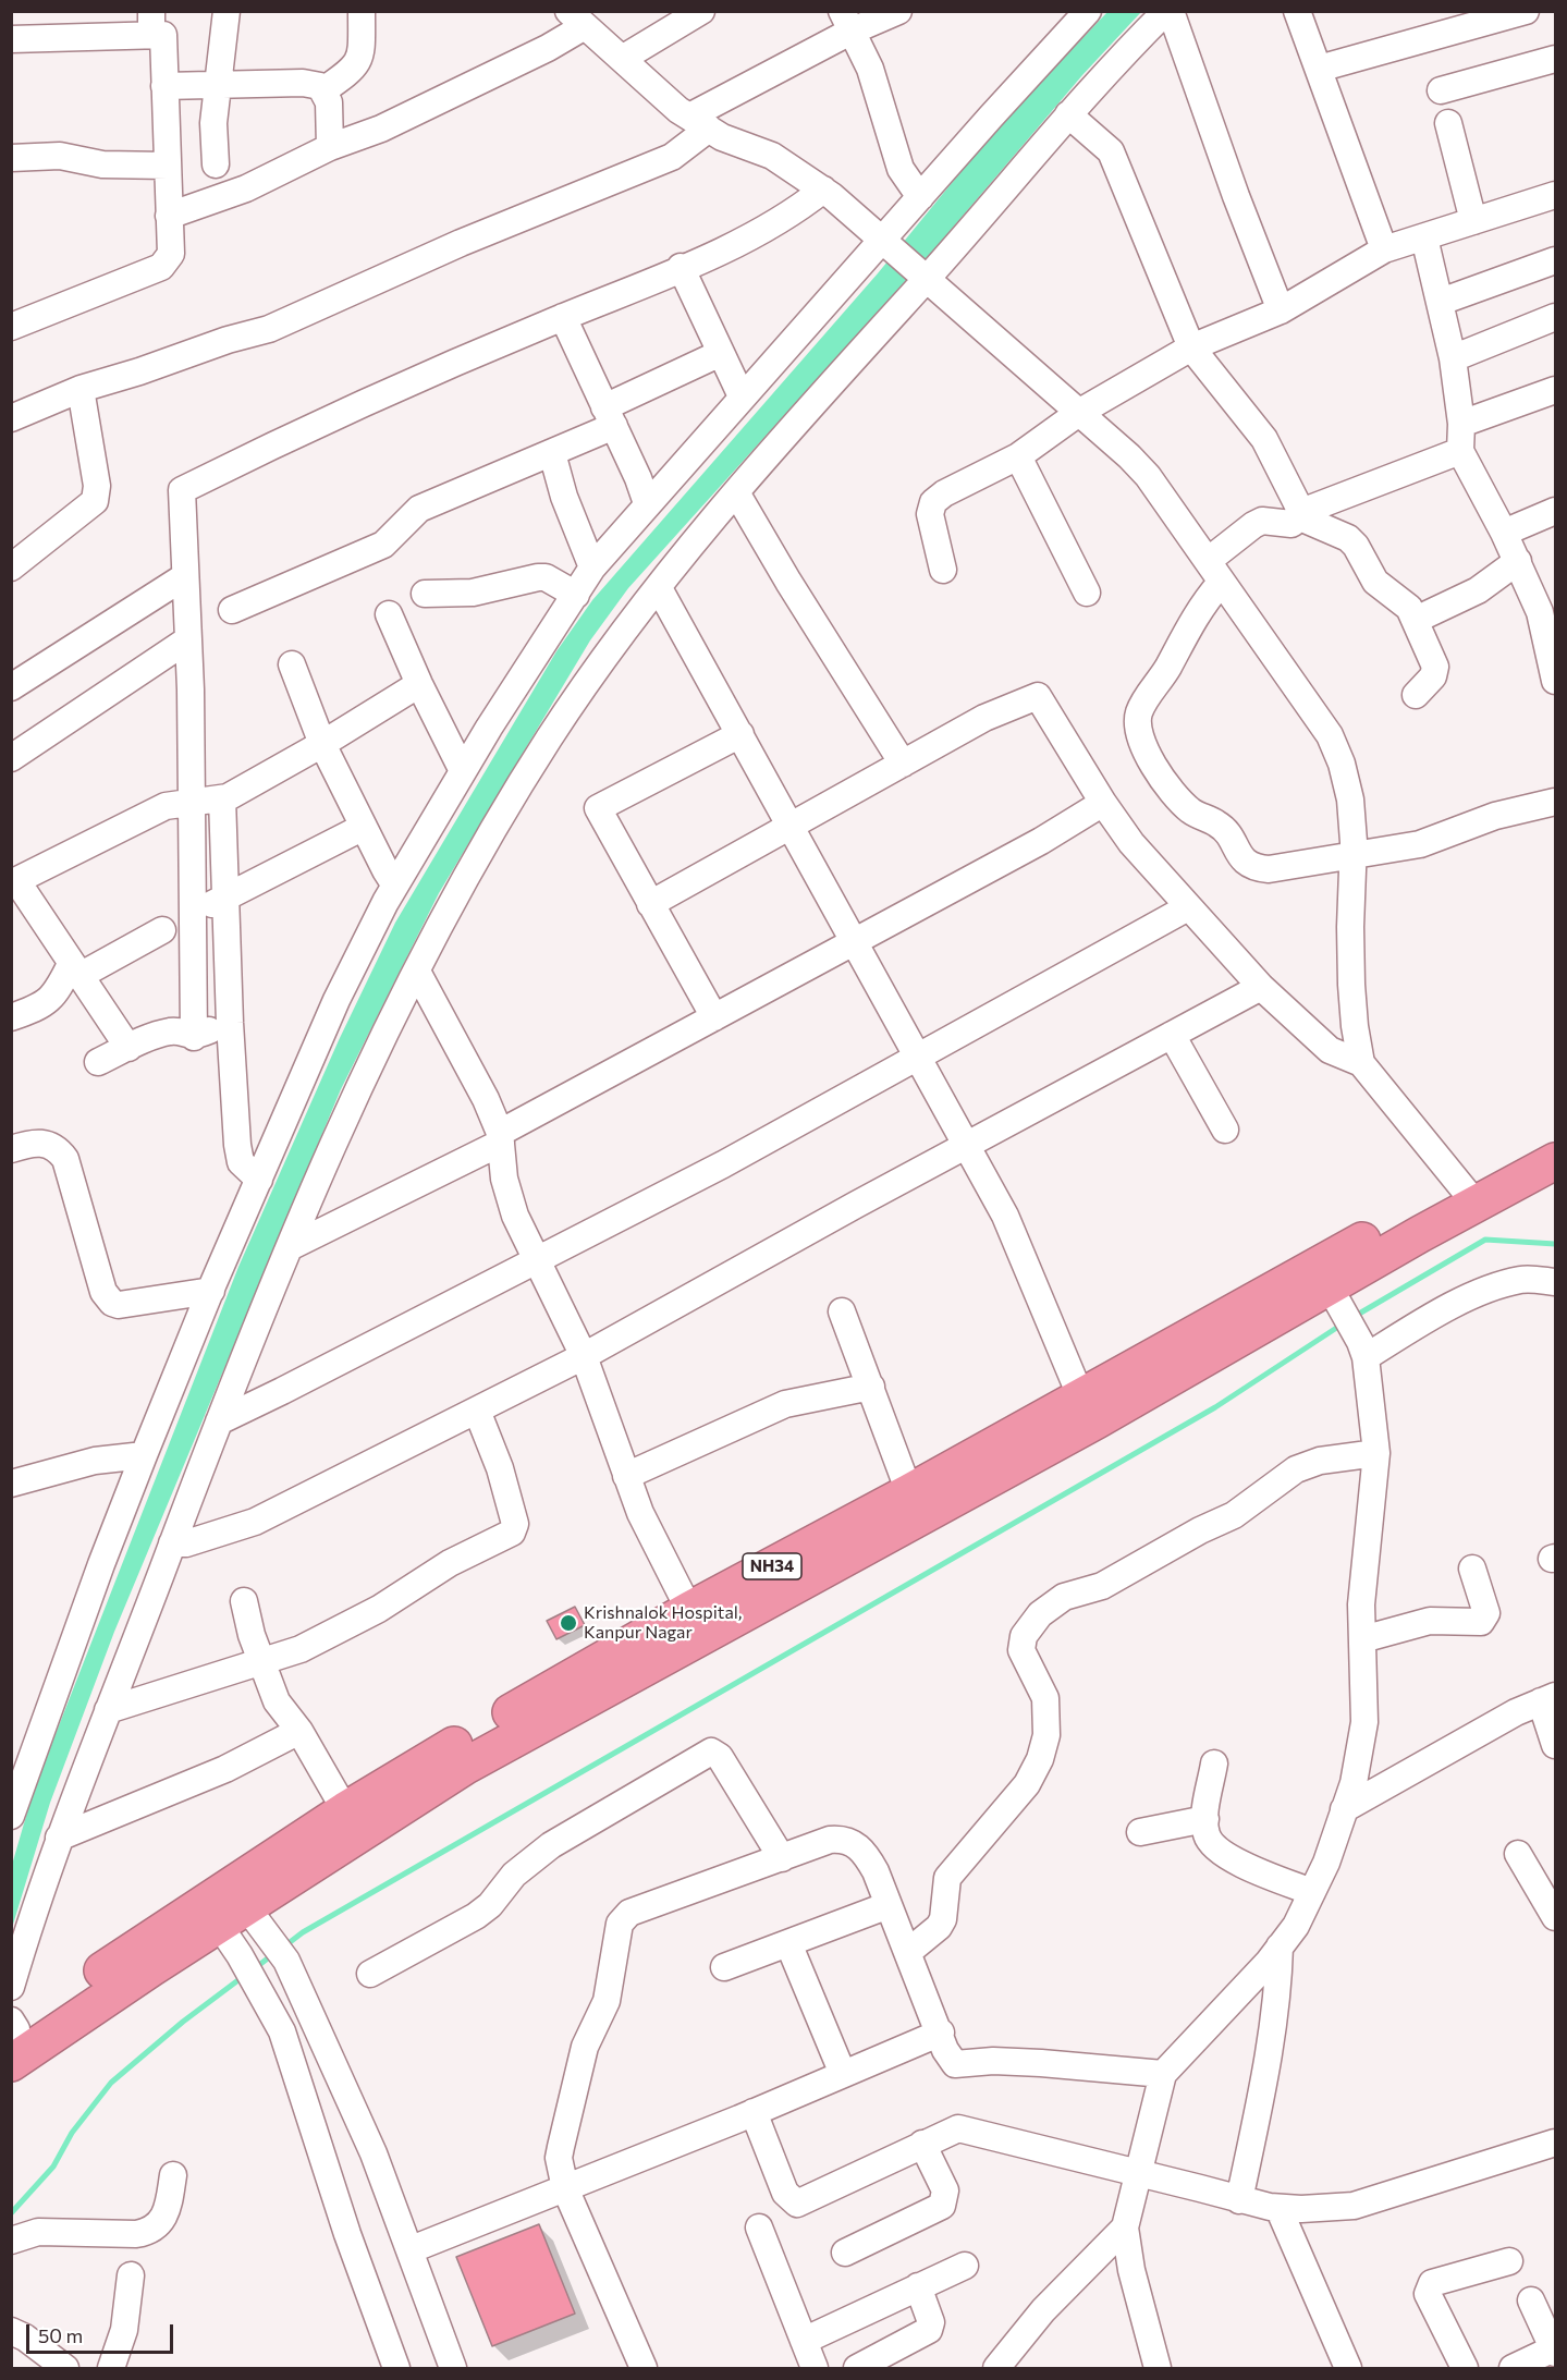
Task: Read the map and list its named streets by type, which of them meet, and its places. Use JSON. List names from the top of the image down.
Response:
{
  "streets": {
    "highway": ["NH34"]
  },
  "places": ["Krishnalok Hospital, Kanpur Nagar"],
  "scale_bar": "50 m"
}
